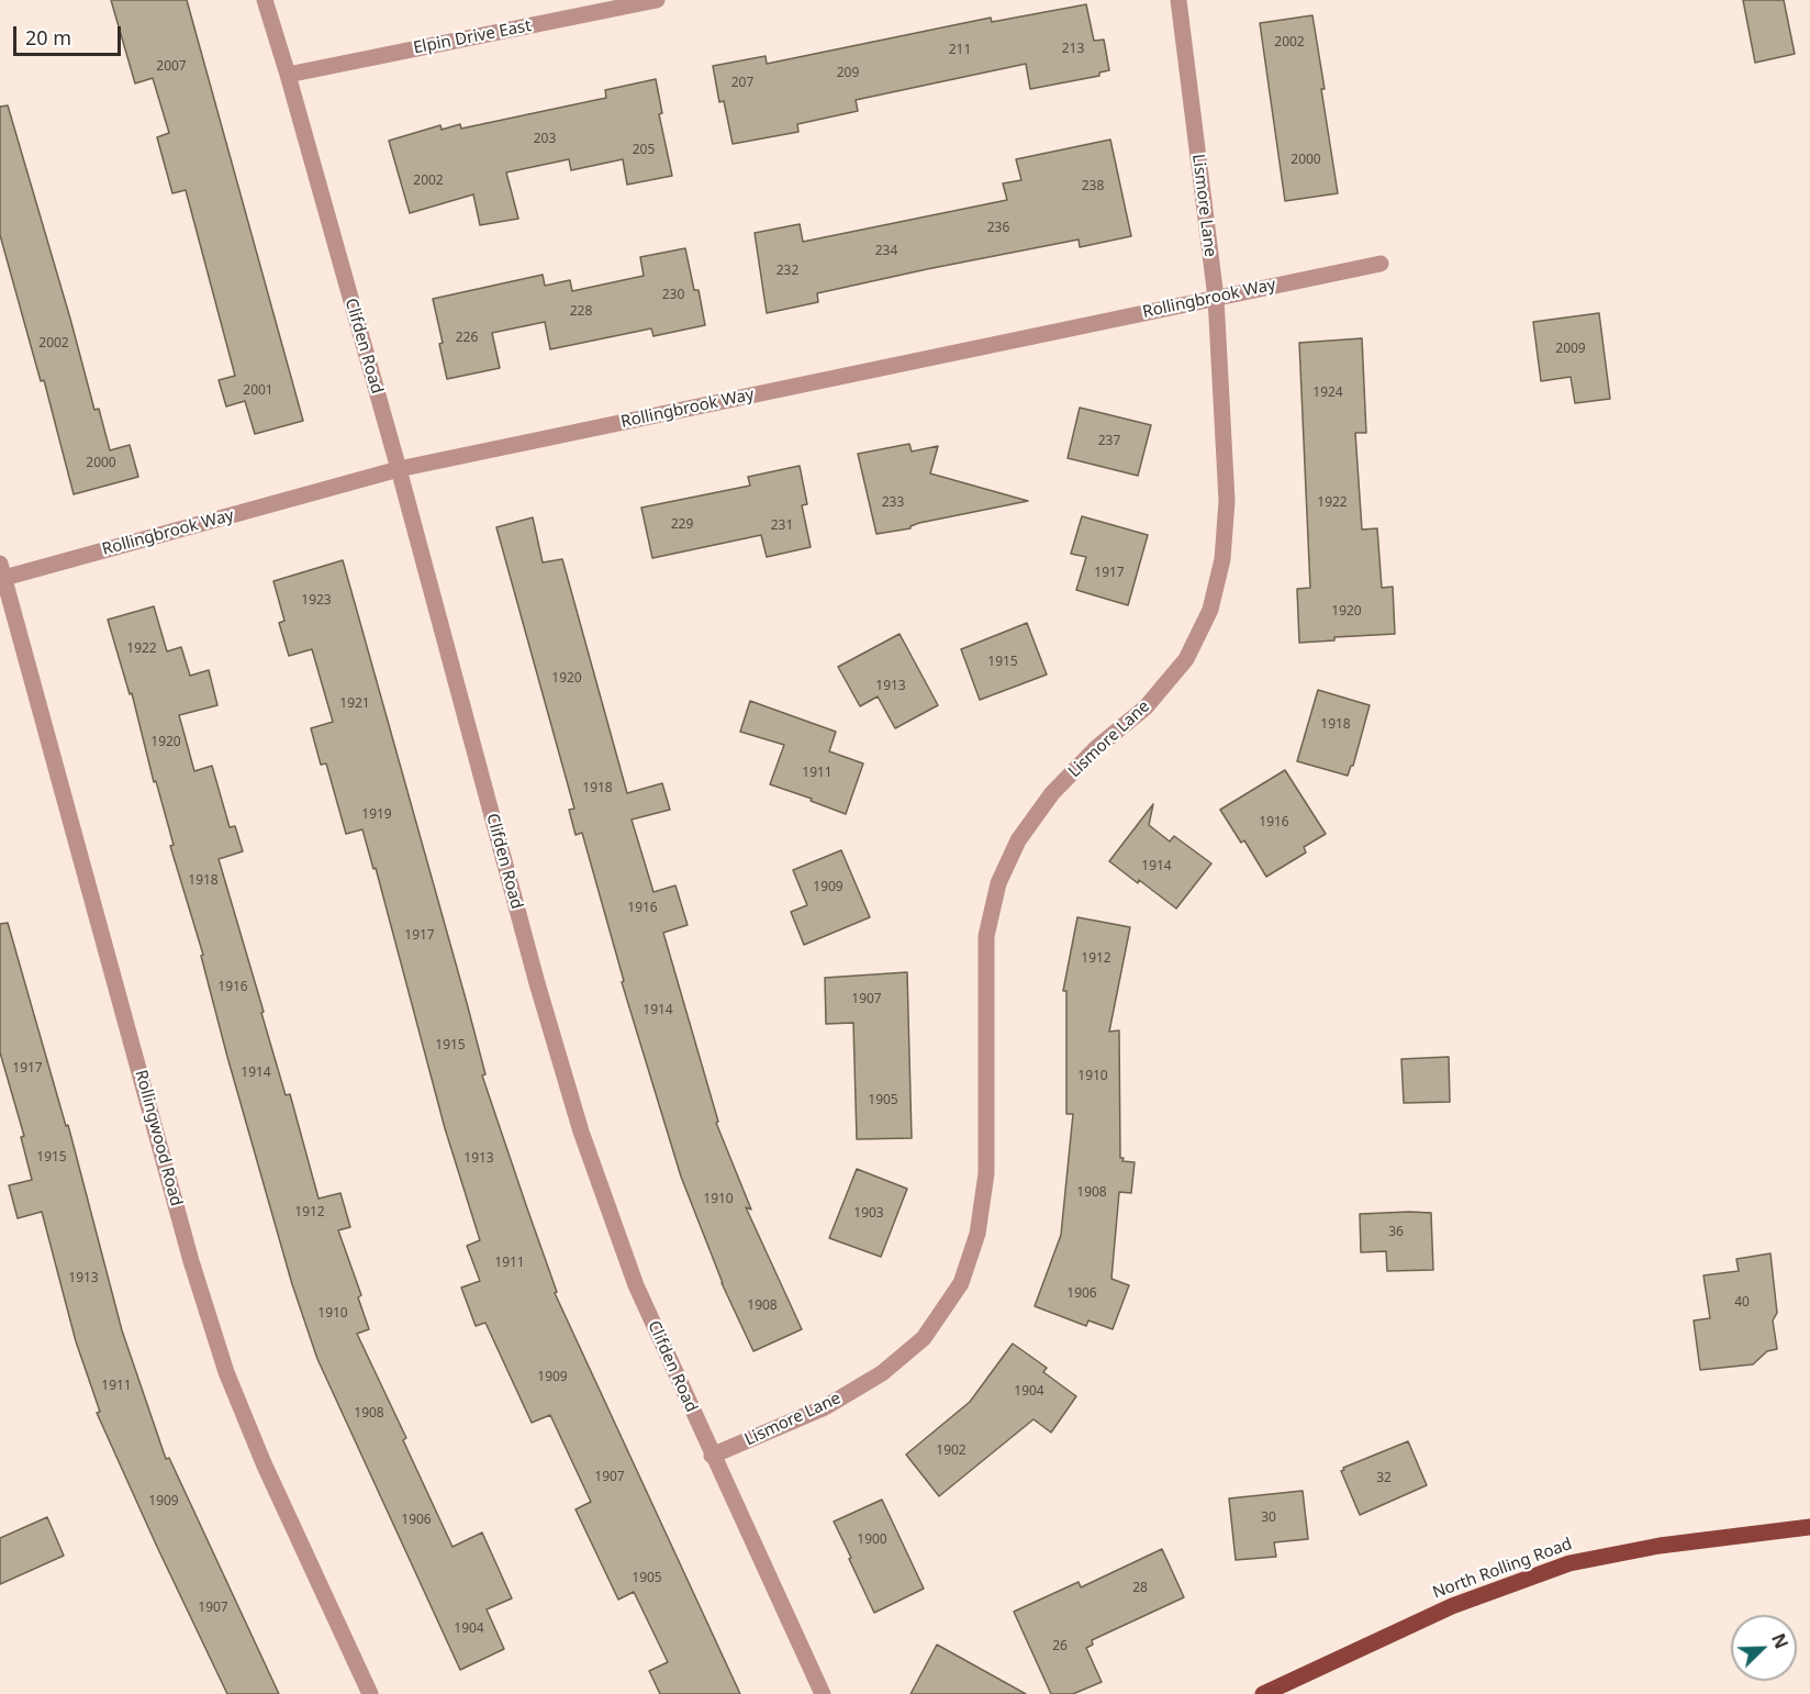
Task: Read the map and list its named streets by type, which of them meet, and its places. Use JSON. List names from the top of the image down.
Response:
{
  "streets": {
    "main road": ["North Rolling Road"],
    "street": [
      "Elpin Drive East",
      "Lismore Lane",
      "Rollingbrook Way",
      "Clifden Road",
      "Rollingwood Road"
    ]
  },
  "crossings": [
    ["Elpin Drive East", "Clifden Road"],
    ["Lismore Lane", "Rollingbrook Way"],
    ["Lismore Lane", "Clifden Road"],
    ["Rollingbrook Way", "Clifden Road"],
    ["Rollingbrook Way", "Rollingwood Road"]
  ],
  "house_numbers": [
    "2002",
    "213",
    "211",
    "2007",
    "209",
    "207",
    "203",
    "205",
    "2000",
    "2002",
    "238",
    "236",
    "234",
    "232",
    "230",
    "228",
    "226",
    "2002",
    "2009",
    "2001",
    "1924",
    "237",
    "2000",
    "233",
    "1922",
    "229",
    "231",
    "1917",
    "1923",
    "1920",
    "1922",
    "1915",
    "1920",
    "1913",
    "1921",
    "1918",
    "1920",
    "1911",
    "1918",
    "1919",
    "1916",
    "1914",
    "1918",
    "1909",
    "1916",
    "1917",
    "1912",
    "1916",
    "1907",
    "1914",
    "1915",
    "1917",
    "1914",
    "1910",
    "1905",
    "1915",
    "1913",
    "1908",
    "1910",
    "1912",
    "1903",
    "36",
    "1911",
    "1913",
    "1906",
    "40",
    "1908",
    "1910",
    "1909",
    "1911",
    "1904",
    "1908",
    "1902",
    "1907",
    "32",
    "1909",
    "30",
    "1906",
    "1900",
    "1905",
    "28",
    "1907",
    "1904",
    "26"
  ],
  "scale_bar": "20 m",
  "north": "top right"
}
